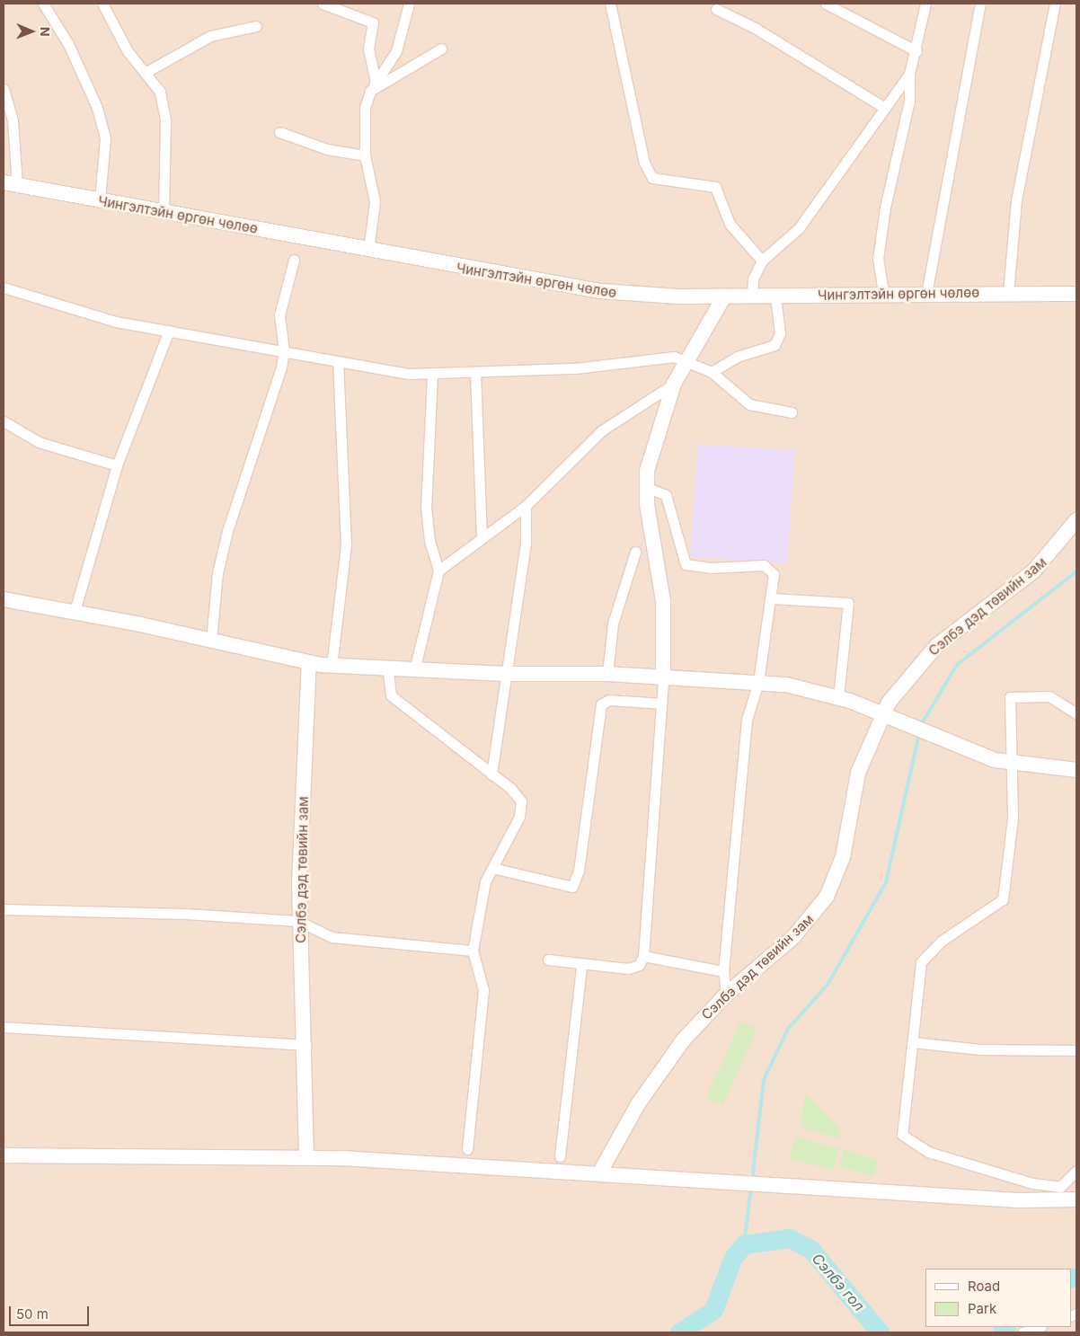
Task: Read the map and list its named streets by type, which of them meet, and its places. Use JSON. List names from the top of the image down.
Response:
{
  "streets": {
    "street": ["Чингэлтэйн өргөн чөлөө", "Сэлбэ дэд төвийн зам"]
  },
  "water": ["Сэлбэ гол"],
  "legend": ["Road", "Park"],
  "scale_bar": "50 m",
  "north": "right"
}
